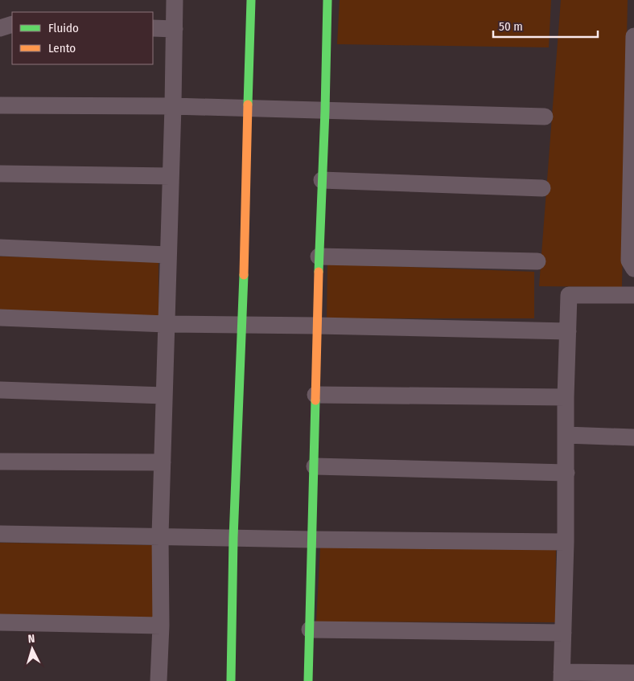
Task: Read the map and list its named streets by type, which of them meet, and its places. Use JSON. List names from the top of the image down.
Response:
{
  "legend": ["Fluido", "Lento"],
  "scale_bar": "50 m",
  "north": "top"
}
